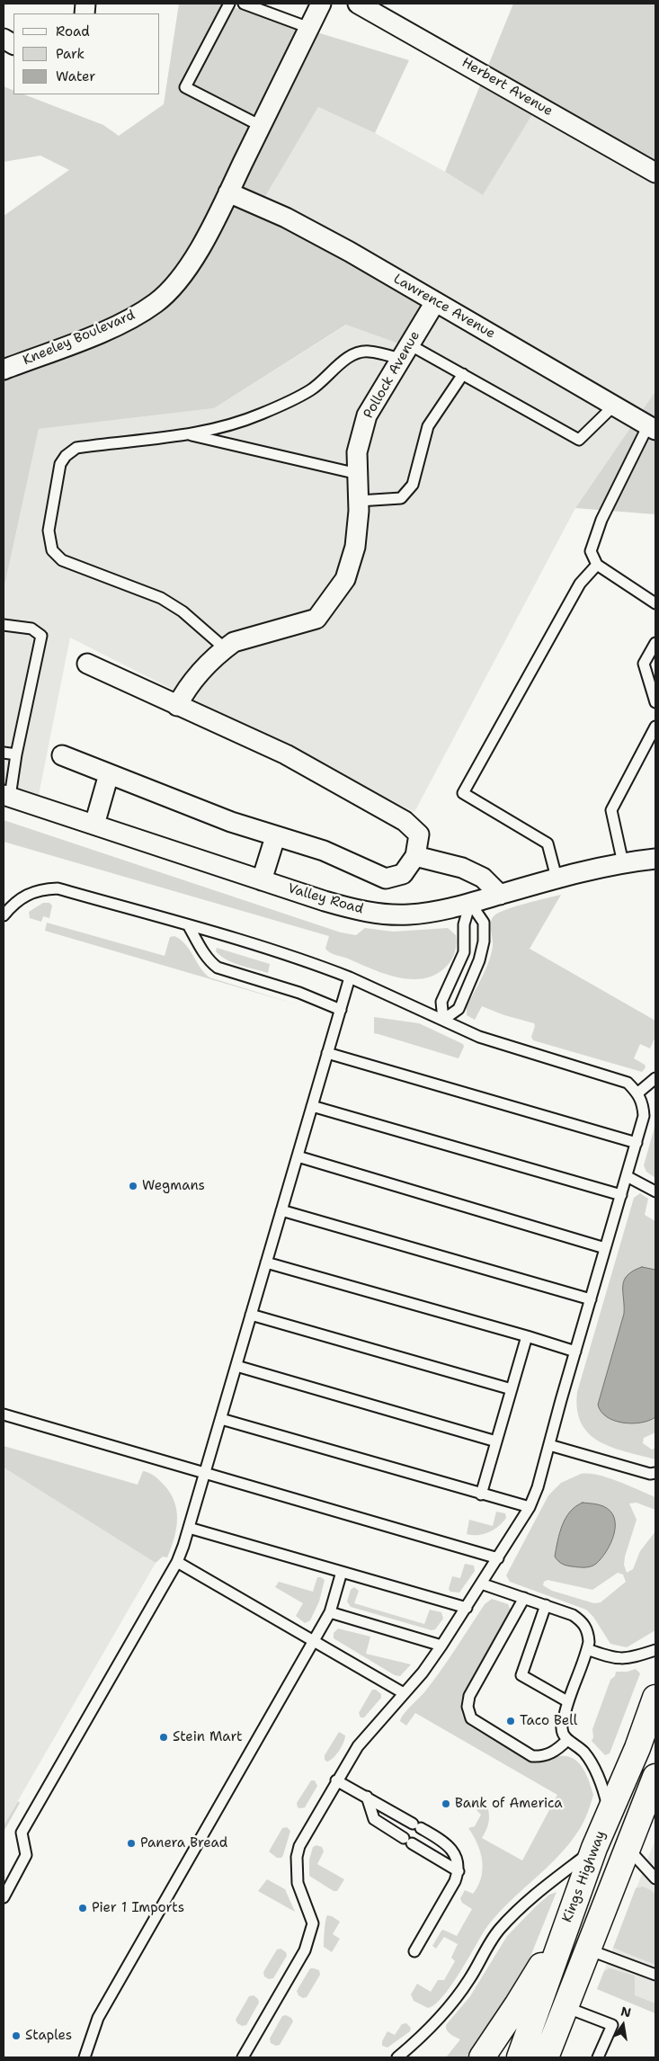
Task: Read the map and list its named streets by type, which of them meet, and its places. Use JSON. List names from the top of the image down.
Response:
{
  "streets": {
    "main road": ["Kings Highway"],
    "street": [
      "Herbert Avenue",
      "Lawrence Avenue",
      "Kneeley Boulevard",
      "Pollock Avenue",
      "Valley Road"
    ]
  },
  "crossings": [
    ["Lawrence Avenue", "Kneeley Boulevard"],
    ["Lawrence Avenue", "Pollock Avenue"]
  ],
  "places": [
    "Wegmans",
    "Taco Bell",
    "Stein Mart",
    "Bank of America",
    "Panera Bread",
    "Pier 1 Imports",
    "Staples"
  ],
  "legend": ["Road", "Park", "Water"],
  "north": "top"
}
